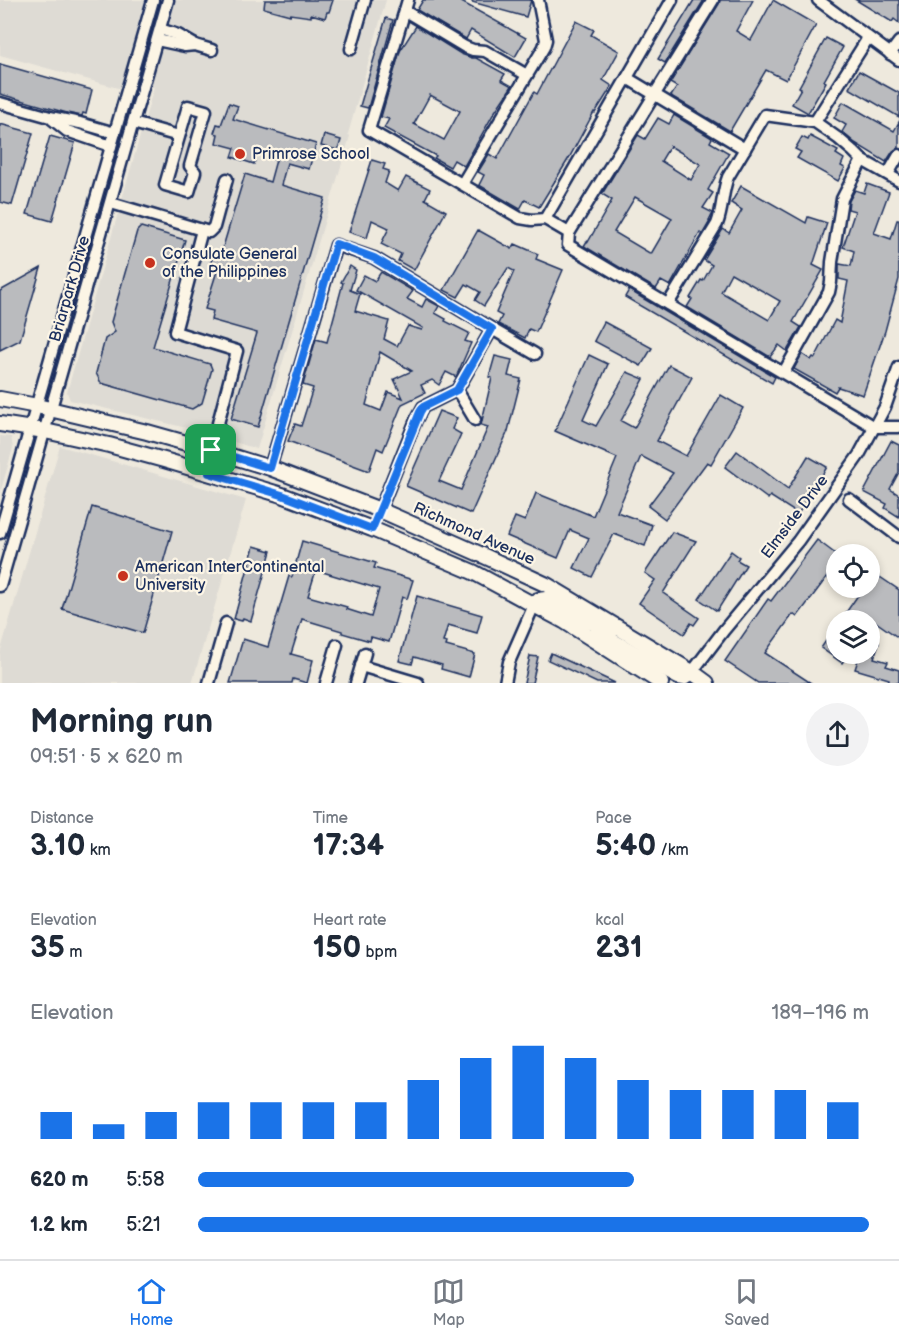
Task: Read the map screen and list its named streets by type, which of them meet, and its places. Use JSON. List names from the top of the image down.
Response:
{
  "streets": {
    "main road": ["Richmond Avenue"],
    "street": ["Briarpark Drive", "Elmside Drive"]
  },
  "crossings": [
    ["Briarpark Drive", "Richmond Avenue"],
    ["Elmside Drive", "Richmond Avenue"]
  ],
  "places": ["Primrose School", "Consulate General of the Philippines", "American InterContinental University"],
  "page": {
    "heading": ["Morning run", "09:51 · 5 × 620 m"],
    "stats": [
      ["Distance", "3.10 km"],
      ["Time", "17:34"],
      ["Pace", "5:40 /km"],
      ["Elevation", "35 m"],
      ["Heart rate", "150 bpm"],
      ["kcal", "231"]
    ],
    "chart": ["Elevation", "189–196 m"],
    "list": [
      {
        "name": "620 m",
        "note": "5:58"
      },
      {
        "name": "1.2 km",
        "note": "5:21"
      }
    ],
    "tabs": ["Home", "Map", "Saved"]
  }
}
